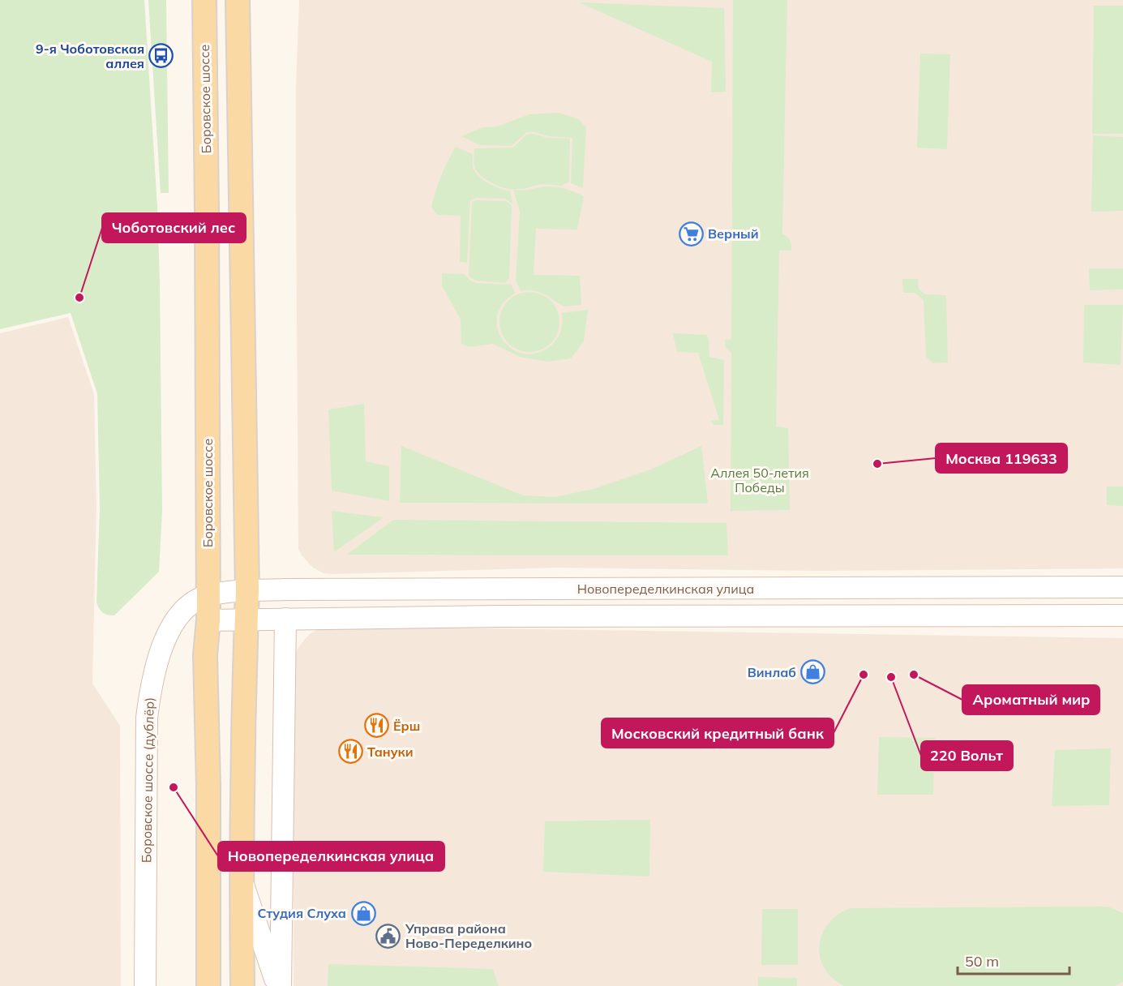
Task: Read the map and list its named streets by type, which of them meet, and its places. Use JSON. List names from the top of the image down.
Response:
{
  "streets": {
    "main road": ["Боровское шоссе", "Новопеределкинская улица", "Боровское шоссе (дублёр)"]
  },
  "crossings": [
    ["Боровское шоссе", "Новопеределкинская улица"],
    ["Боровское шоссе", "Боровское шоссе (дублёр)"],
    ["Новопеределкинская улица", "Боровское шоссе (дублёр)"]
  ],
  "parks": ["Аллея 50-летия Победы"],
  "places": {
    "bus stop": ["9-я Чоботовская аллея"],
    "supermarket": ["Верный"],
    "other": [
      "Чоботовский лес",
      "Москва 119633",
      "Московский кредитный банк",
      "Ароматный мир",
      "220 Вольт",
      "Новопеределкинская улица"
    ],
    "shop": ["Винлаб", "Студия Слуха"],
    "restaurant": ["Ёрш", "Тануки"],
    "public building": ["Управа района Ново-Переделкино"]
  },
  "scale_bar": "50 m"
}
